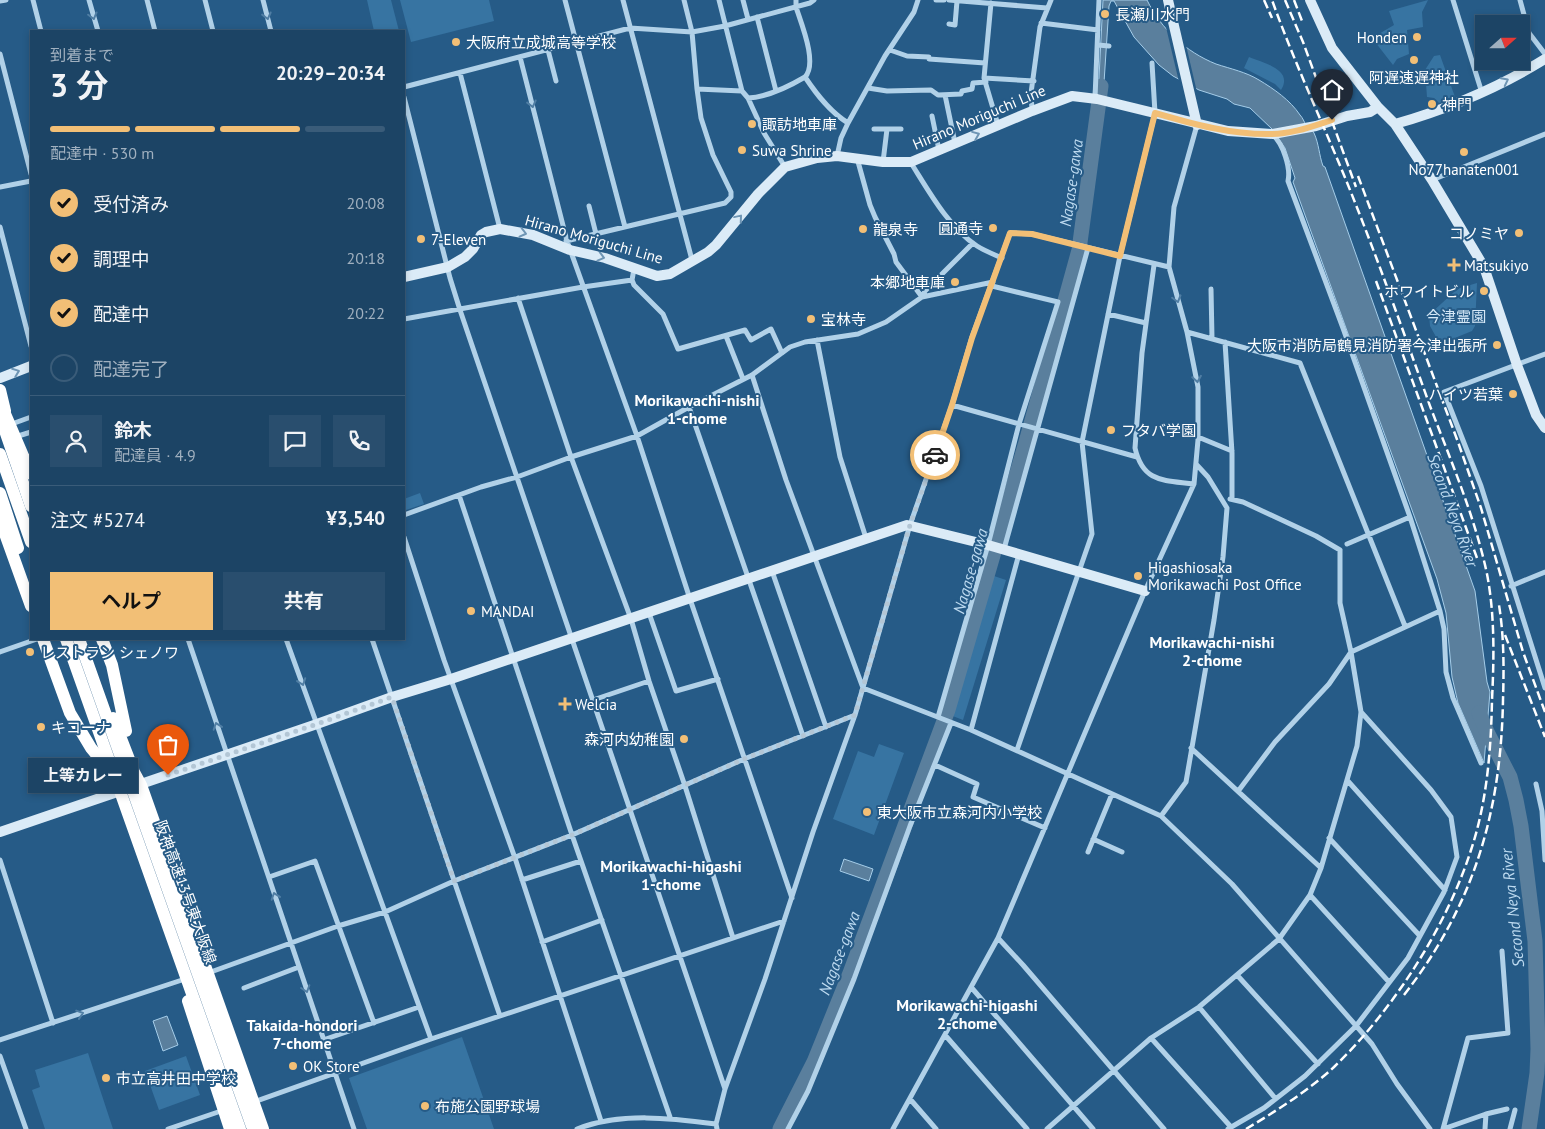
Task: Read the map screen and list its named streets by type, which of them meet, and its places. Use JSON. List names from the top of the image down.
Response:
{
  "streets": {
    "highway": ["阪神高速13号東大阪線"],
    "street": ["Hirano Moriguchi Line"]
  },
  "districts": [
    "Morikawachi-nishi 1-chome",
    "Morikawachi-nishi 2-chome",
    "Morikawachi-higashi 1-chome",
    "Morikawachi-higashi 2-chome",
    "Takaida-hondori 7-chome"
  ],
  "water": ["Nagase-gawa", "Second Neya River"],
  "parks": ["今津霊園"],
  "places": {
    "other": [
      "長瀬川水門",
      "Honden",
      "大阪府立成城高等学校",
      "阿遅速遅神社",
      "神門",
      "諏訪地車庫",
      "Suwa Shrine",
      "No77hanaten001",
      "圓通寺",
      "龍泉寺",
      "コノミヤ",
      "7-Eleven",
      "本郷地車庫",
      "ホワイトビル",
      "宝林寺",
      "大阪市消防局鶴見消防署今津出張所",
      "ハイツ若葉",
      "フタバ学園",
      "Higashiosaka Morikawachi Post Office",
      "MANDAI",
      "レストラン シェノワ",
      "キコーナ",
      "森河内幼稚園",
      "上等カレー",
      "東大阪市立森河内小学校",
      "OK Store",
      "市立高井田中学校",
      "布施公園野球場"
    ],
    "health": ["Matsukiyo", "Welcia"]
  },
  "north": "right",
  "page": {
    "heading": ["3 分", "到着まで", "20:29–20:34"],
    "panel": [
      "鈴木",
      "配達員 · 4.9",
      "注文 #5274",
      "¥3,540"
    ],
    "bar": "配達中 · 530 m",
    "list": [
      ["受付済み", "20:08"],
      ["調理中", "20:18"],
      ["配達中", "20:22"],
      "配達完了"
    ],
    "buttons": ["ヘルプ", "共有"],
    "bubble": "上等カレー"
  }
}
